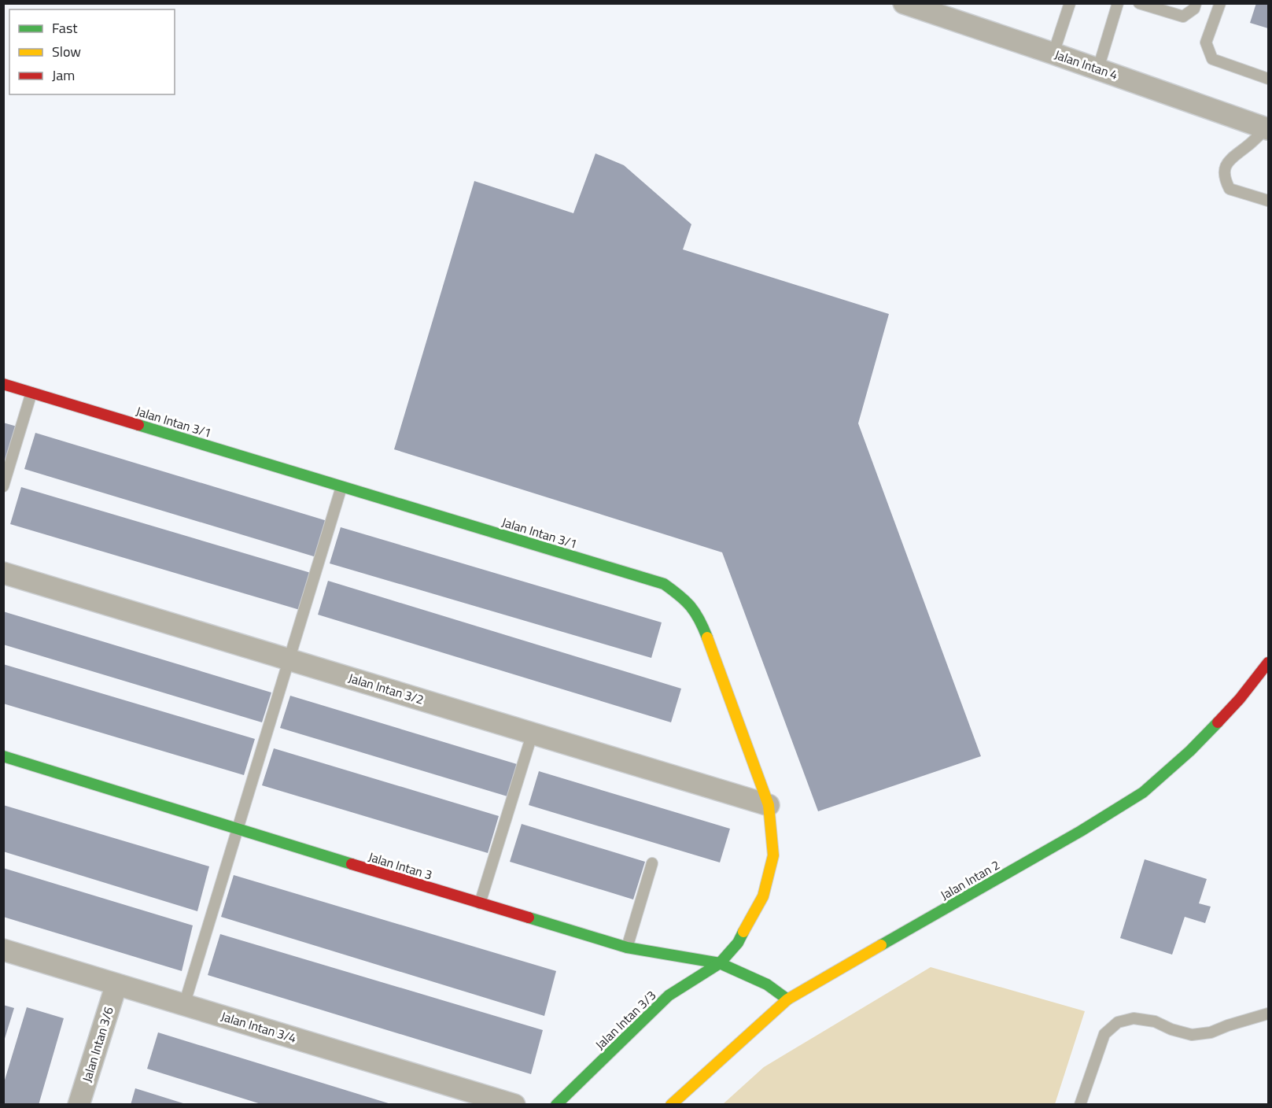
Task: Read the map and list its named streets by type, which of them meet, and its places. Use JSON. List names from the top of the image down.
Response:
{
  "streets": {
    "street": [
      "Jalan Intan 4",
      "Jalan Intan 3/1",
      "Jalan Intan 3/2",
      "Jalan Intan 3",
      "Jalan Intan 2",
      "Jalan Intan 3/3",
      "Jalan Intan 3/4",
      "Jalan Intan 3/6"
    ]
  },
  "crossings": [
    ["Jalan Intan 3/1", "Jalan Intan 3/2"],
    ["Jalan Intan 3/1", "Jalan Intan 3"],
    ["Jalan Intan 3/1", "Jalan Intan 3/3"],
    ["Jalan Intan 3", "Jalan Intan 2"],
    ["Jalan Intan 3", "Jalan Intan 3/3"],
    ["Jalan Intan 3/4", "Jalan Intan 3/6"]
  ],
  "legend": ["Fast", "Slow", "Jam"]
}
